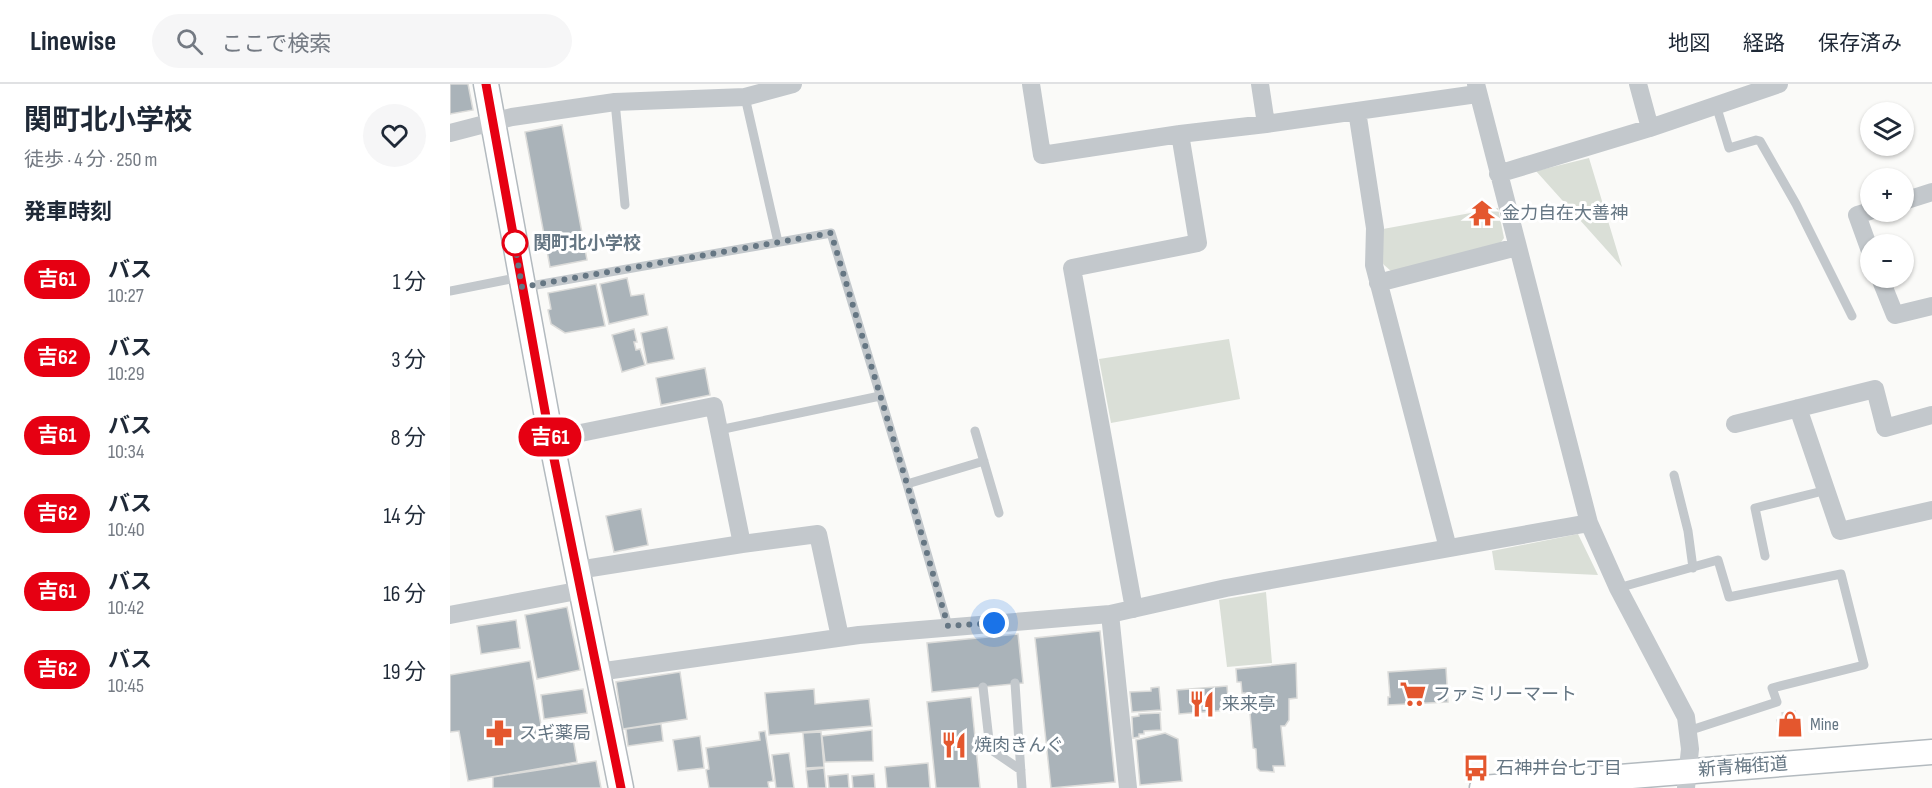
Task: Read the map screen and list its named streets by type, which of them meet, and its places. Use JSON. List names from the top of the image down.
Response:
{
  "streets": {
    "street": ["新青梅街道"]
  },
  "places": {
    "temple": ["金力自在大善神"],
    "other": ["関町北小学校"],
    "supermarket": ["ファミリーマート"],
    "restaurant": ["来来亭", "焼肉きんぐ"],
    "shop": ["Mine"],
    "pharmacy": ["スギ薬局"],
    "bus stop": ["石神井台七丁目"]
  },
  "lines": ["bus line 吉61"],
  "page": {
    "header": "Linewise",
    "search": "ここで検索",
    "nav": ["地図", "経路", "保存済み"],
    "heading": [
      ["関町北小学校", "徒歩 · 4 分 · 250 m"],
      "発車時刻"
    ],
    "on_map": "吉61",
    "map_buttons": ["+", "−"],
    "list": [
      {
        "mark": "吉61",
        "name": "バス",
        "note": "10:27",
        "value": "1 分"
      },
      {
        "mark": "吉62",
        "name": "バス",
        "note": "10:29",
        "value": "3 分"
      },
      {
        "mark": "吉61",
        "name": "バス",
        "note": "10:34",
        "value": "8 分"
      },
      {
        "mark": "吉62",
        "name": "バス",
        "note": "10:40",
        "value": "14 分"
      },
      {
        "mark": "吉61",
        "name": "バス",
        "note": "10:42",
        "value": "16 分"
      },
      {
        "mark": "吉62",
        "name": "バス",
        "note": "10:45",
        "value": "19 分"
      }
    ]
  }
}
